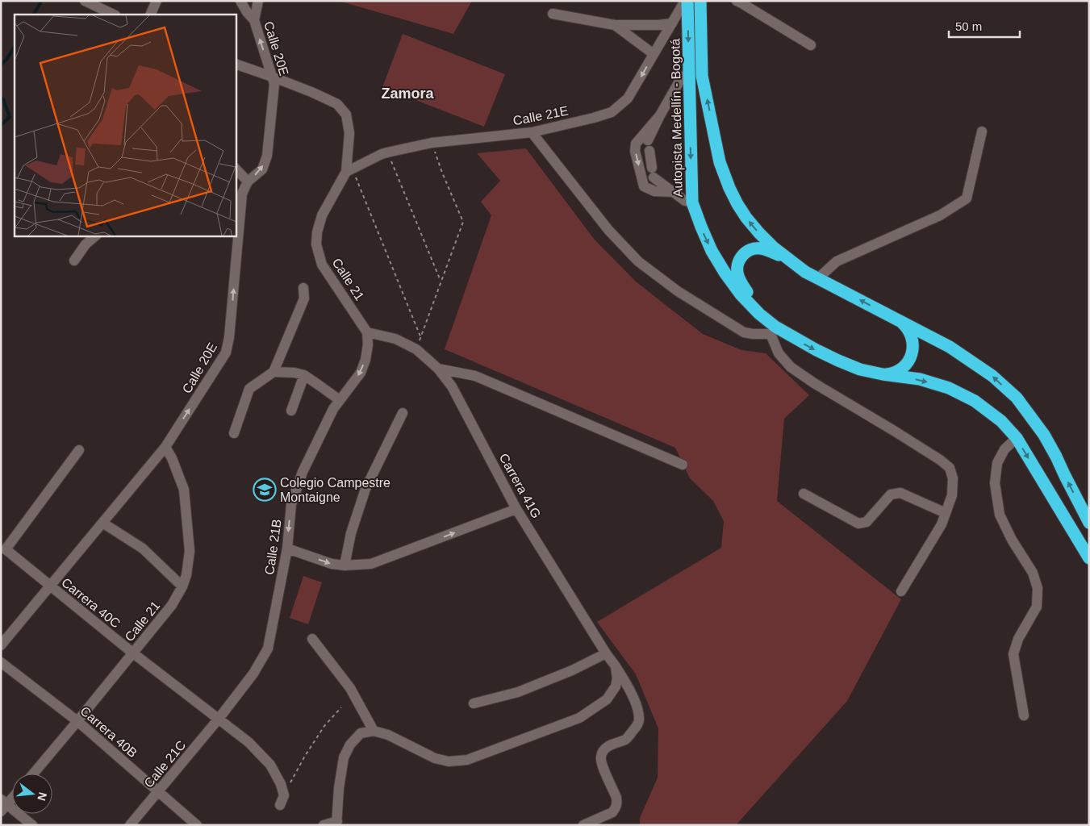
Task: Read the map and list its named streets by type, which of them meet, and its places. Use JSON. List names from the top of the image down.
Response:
{
  "streets": {
    "highway": ["Autopista Medellín - Bogotá"],
    "street": [
      "Calle 20E",
      "Calle 21E",
      "Calle 21",
      "Carrera 41G",
      "Calle 21B",
      "Carrera 40C",
      "Carrera 40B",
      "Calle 21C"
    ]
  },
  "crossings": [
    ["Calle 20E", "Calle 21"],
    ["Calle 20E", "Carrera 40C"],
    ["Calle 21E", "Autopista Medellín - Bogotá"],
    ["Calle 21E", "Calle 21"],
    ["Calle 21", "Carrera 41G"],
    ["Calle 21", "Calle 21B"],
    ["Calle 21", "Carrera 40C"],
    ["Calle 21", "Carrera 40B"],
    ["Carrera 41G", "Calle 21B"],
    ["Calle 21B", "Carrera 40C"],
    ["Calle 21B", "Calle 21C"],
    ["Carrera 40C", "Calle 21C"],
    ["Carrera 40B", "Calle 21C"]
  ],
  "one_way": ["Calle 20E"],
  "districts": ["Zamora"],
  "places": {
    "school or university": ["Colegio Campestre Montaigne"]
  },
  "scale_bar": "50 m",
  "north": "right"
}
